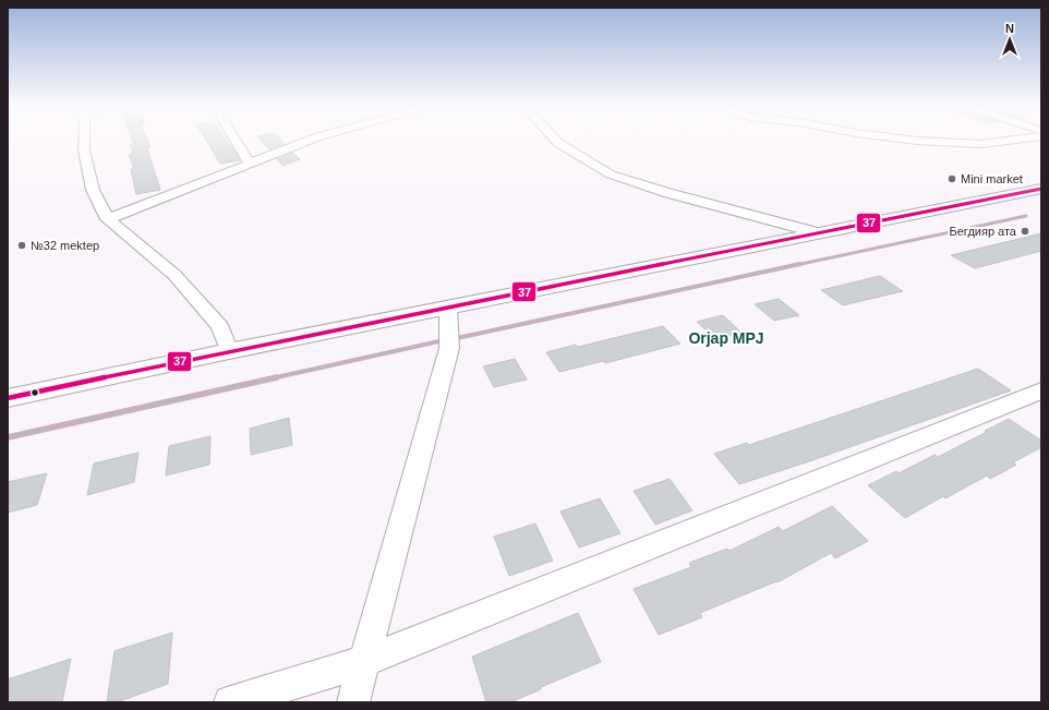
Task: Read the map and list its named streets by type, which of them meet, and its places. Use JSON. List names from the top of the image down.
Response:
{
  "districts": ["Orjap MPJ"],
  "places": ["Mini market", "Бегдияр ата", "№32 mektep"],
  "lines": ["transit line 37"],
  "north": "top"
}
